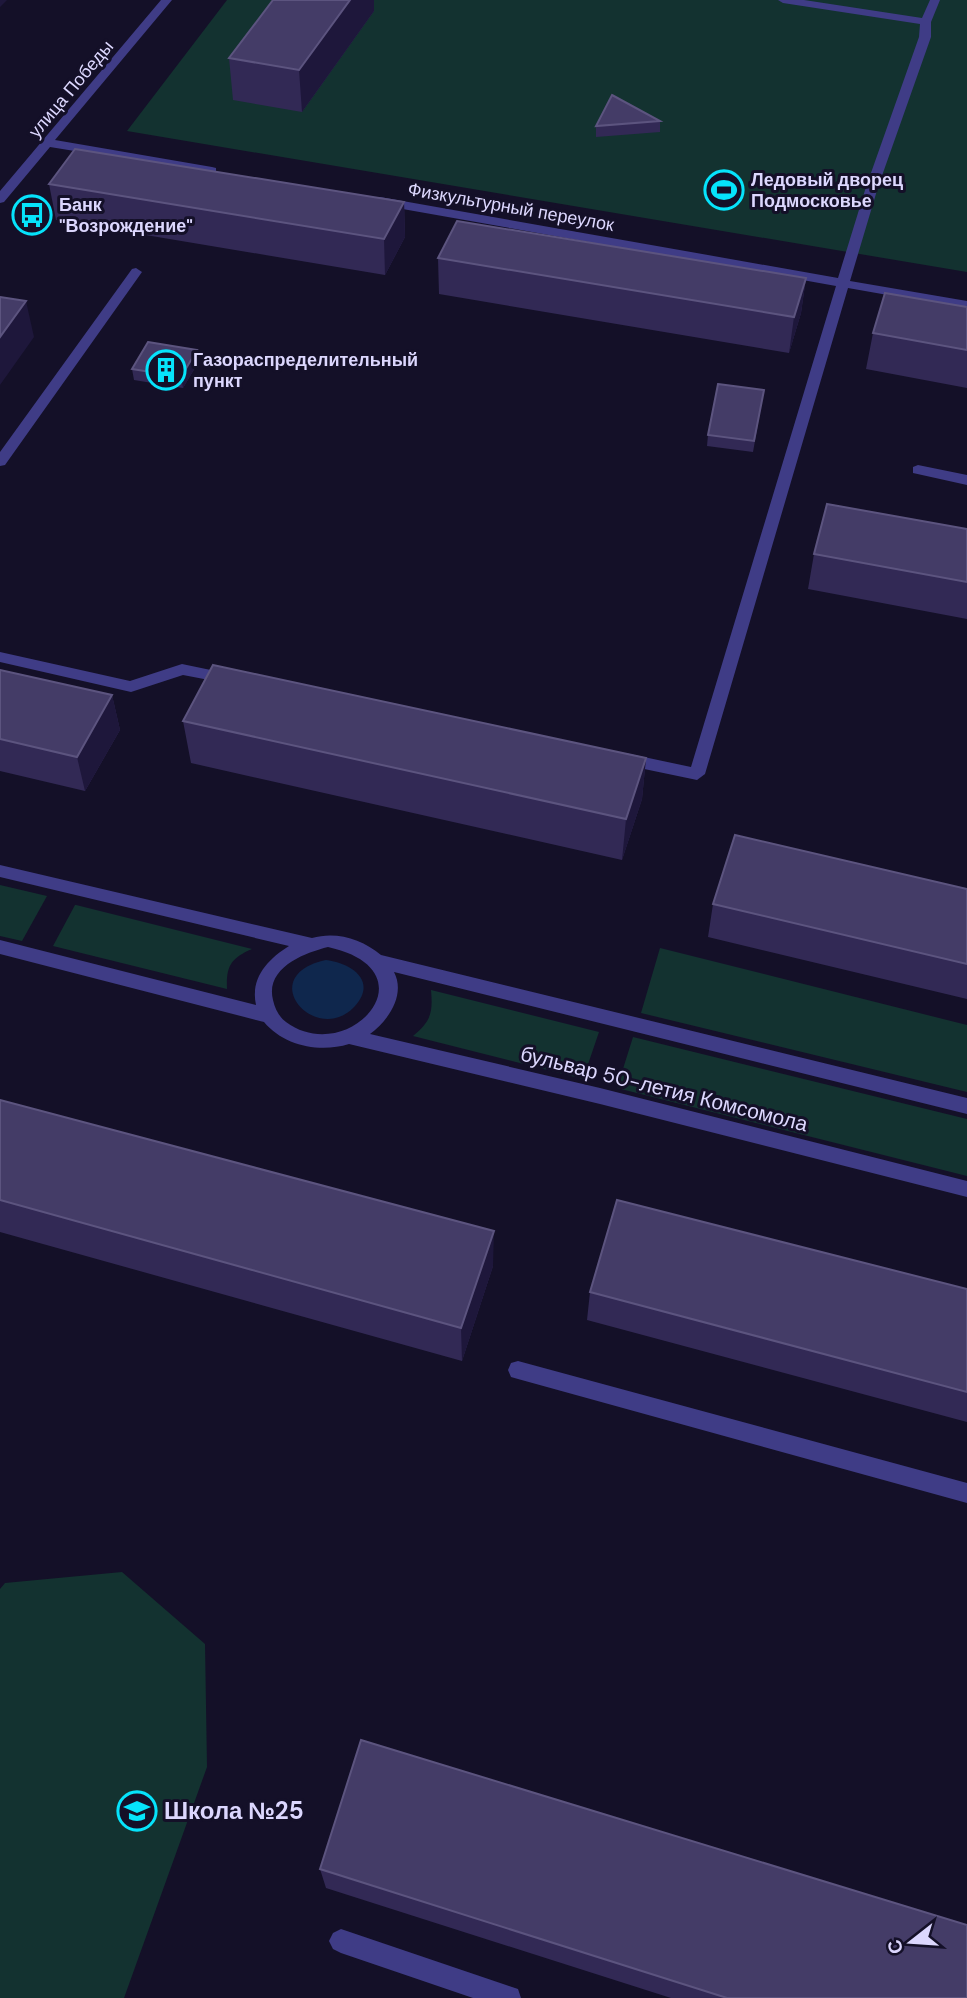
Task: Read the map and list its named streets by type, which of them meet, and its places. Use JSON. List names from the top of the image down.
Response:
{
  "streets": {
    "street": ["улица Победы", "Физкультурный переулок", "бульвар 50-летия Комсомола"]
  },
  "places": {
    "sports": ["Ледовый дворец Подмосковье"],
    "bus stop": ["Банк \"Возрождение\""],
    "building": ["Газораспределительный пункт"],
    "school or university": ["Школа №25"]
  },
  "north": "left"
}
